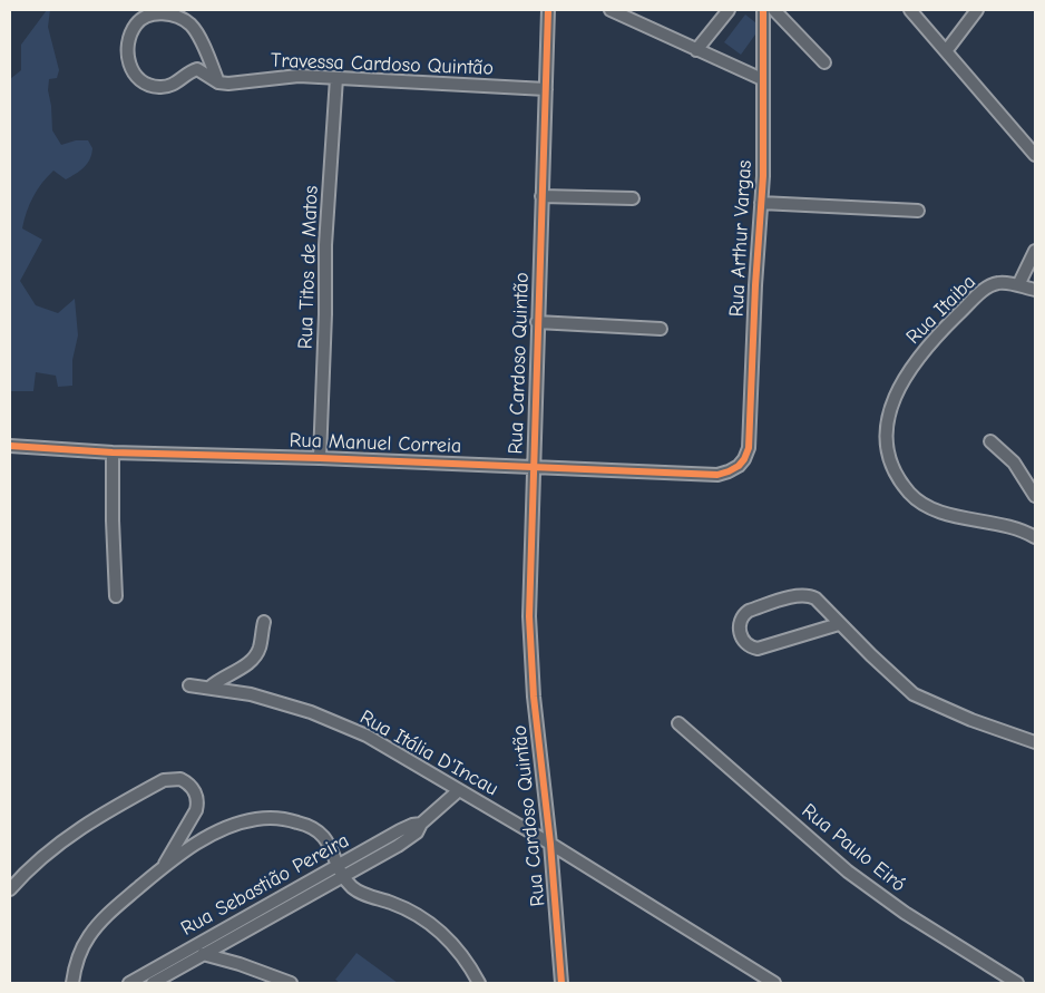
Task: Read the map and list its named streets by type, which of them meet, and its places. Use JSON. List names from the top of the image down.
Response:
{
  "streets": {
    "street": [
      "Travessa Cardoso Quintão",
      "Rua Arthur Vargas",
      "Rua Titos de Matos",
      "Rua Itaiba",
      "Rua Cardoso Quintão",
      "Rua Manuel Correia",
      "Rua Itália D'Incau",
      "Rua Paulo Eiró",
      "Rua Sebastião Pereira"
    ]
  },
  "crossings": [
    ["Travessa Cardoso Quintão", "Rua Titos de Matos"],
    ["Travessa Cardoso Quintão", "Rua Cardoso Quintão"],
    ["Rua Arthur Vargas", "Rua Manuel Correia"],
    ["Rua Titos de Matos", "Rua Manuel Correia"],
    ["Rua Cardoso Quintão", "Rua Manuel Correia"],
    ["Rua Cardoso Quintão", "Rua Itália D'Incau"],
    ["Rua Itália D'Incau", "Rua Sebastião Pereira"]
  ]
}
